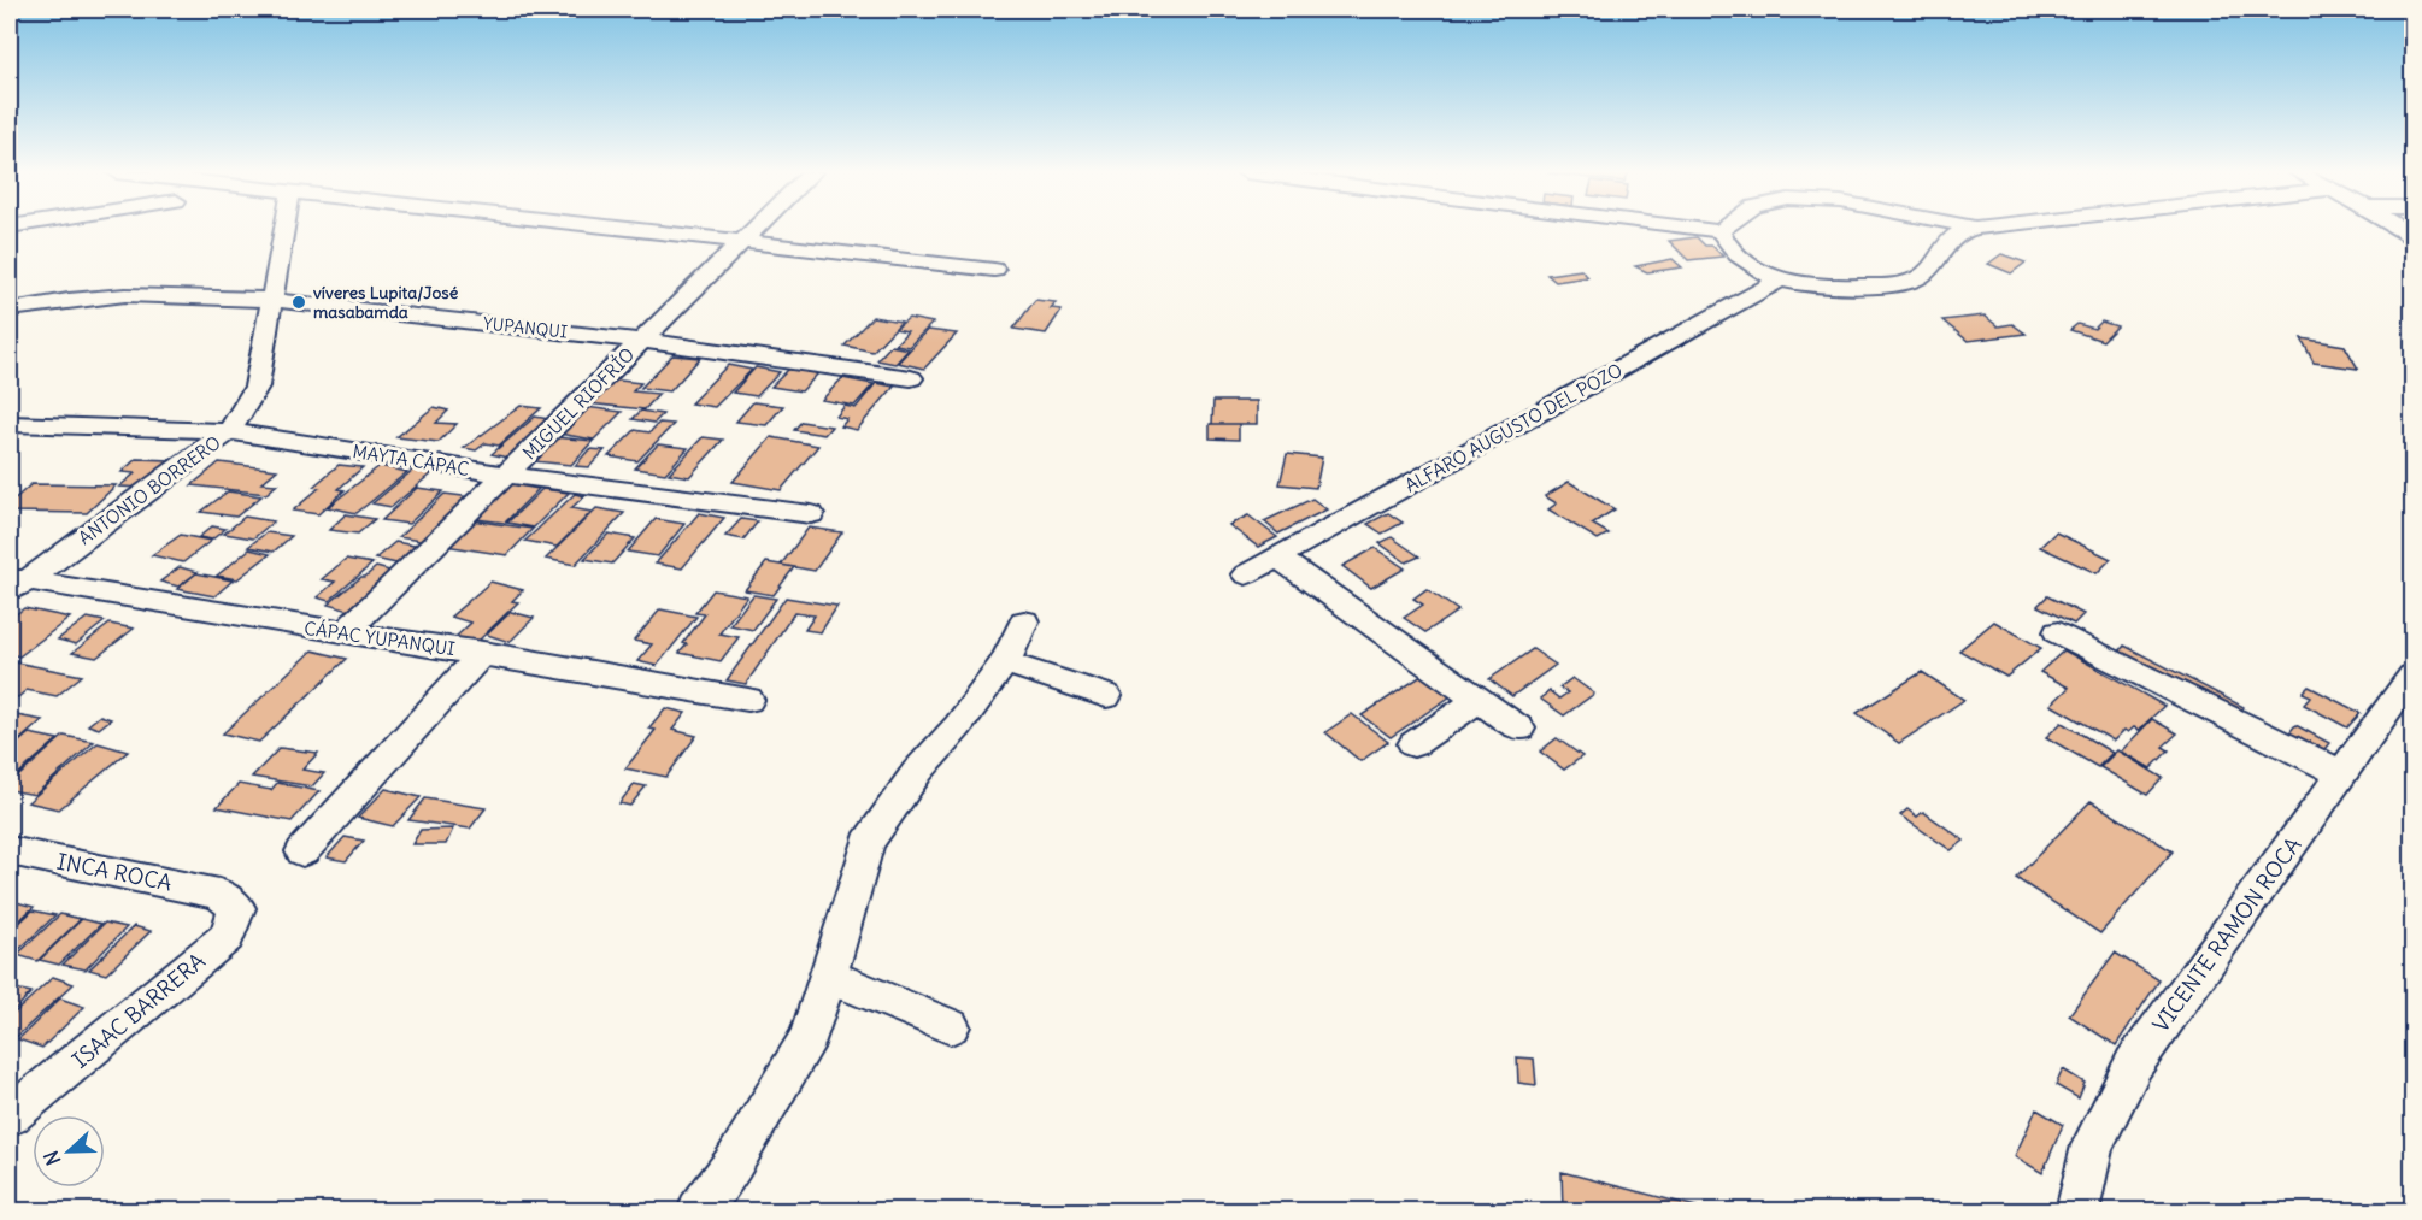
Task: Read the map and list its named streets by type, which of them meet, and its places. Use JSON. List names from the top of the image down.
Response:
{
  "streets": {
    "street": [
      "YUPANQUI",
      "MIGUEL RIOFRÍO",
      "ALFARO AUGUSTO DEL POZO",
      "MAYTA CÁPAC",
      "ANTONIO BORRERO",
      "CÁPAC YUPANQUI",
      "INCA ROCA",
      "VICENTE RAMON ROCA",
      "ISAAC BARRERA"
    ]
  },
  "crossings": [
    ["YUPANQUI", "MIGUEL RIOFRÍO"],
    ["YUPANQUI", "ANTONIO BORRERO"],
    ["MIGUEL RIOFRÍO", "MAYTA CÁPAC"],
    ["MIGUEL RIOFRÍO", "CÁPAC YUPANQUI"],
    ["MAYTA CÁPAC", "ANTONIO BORRERO"],
    ["ANTONIO BORRERO", "CÁPAC YUPANQUI"],
    ["INCA ROCA", "ISAAC BARRERA"]
  ],
  "places": ["víveres Lupita/José masabamda"],
  "north": "left"
}
